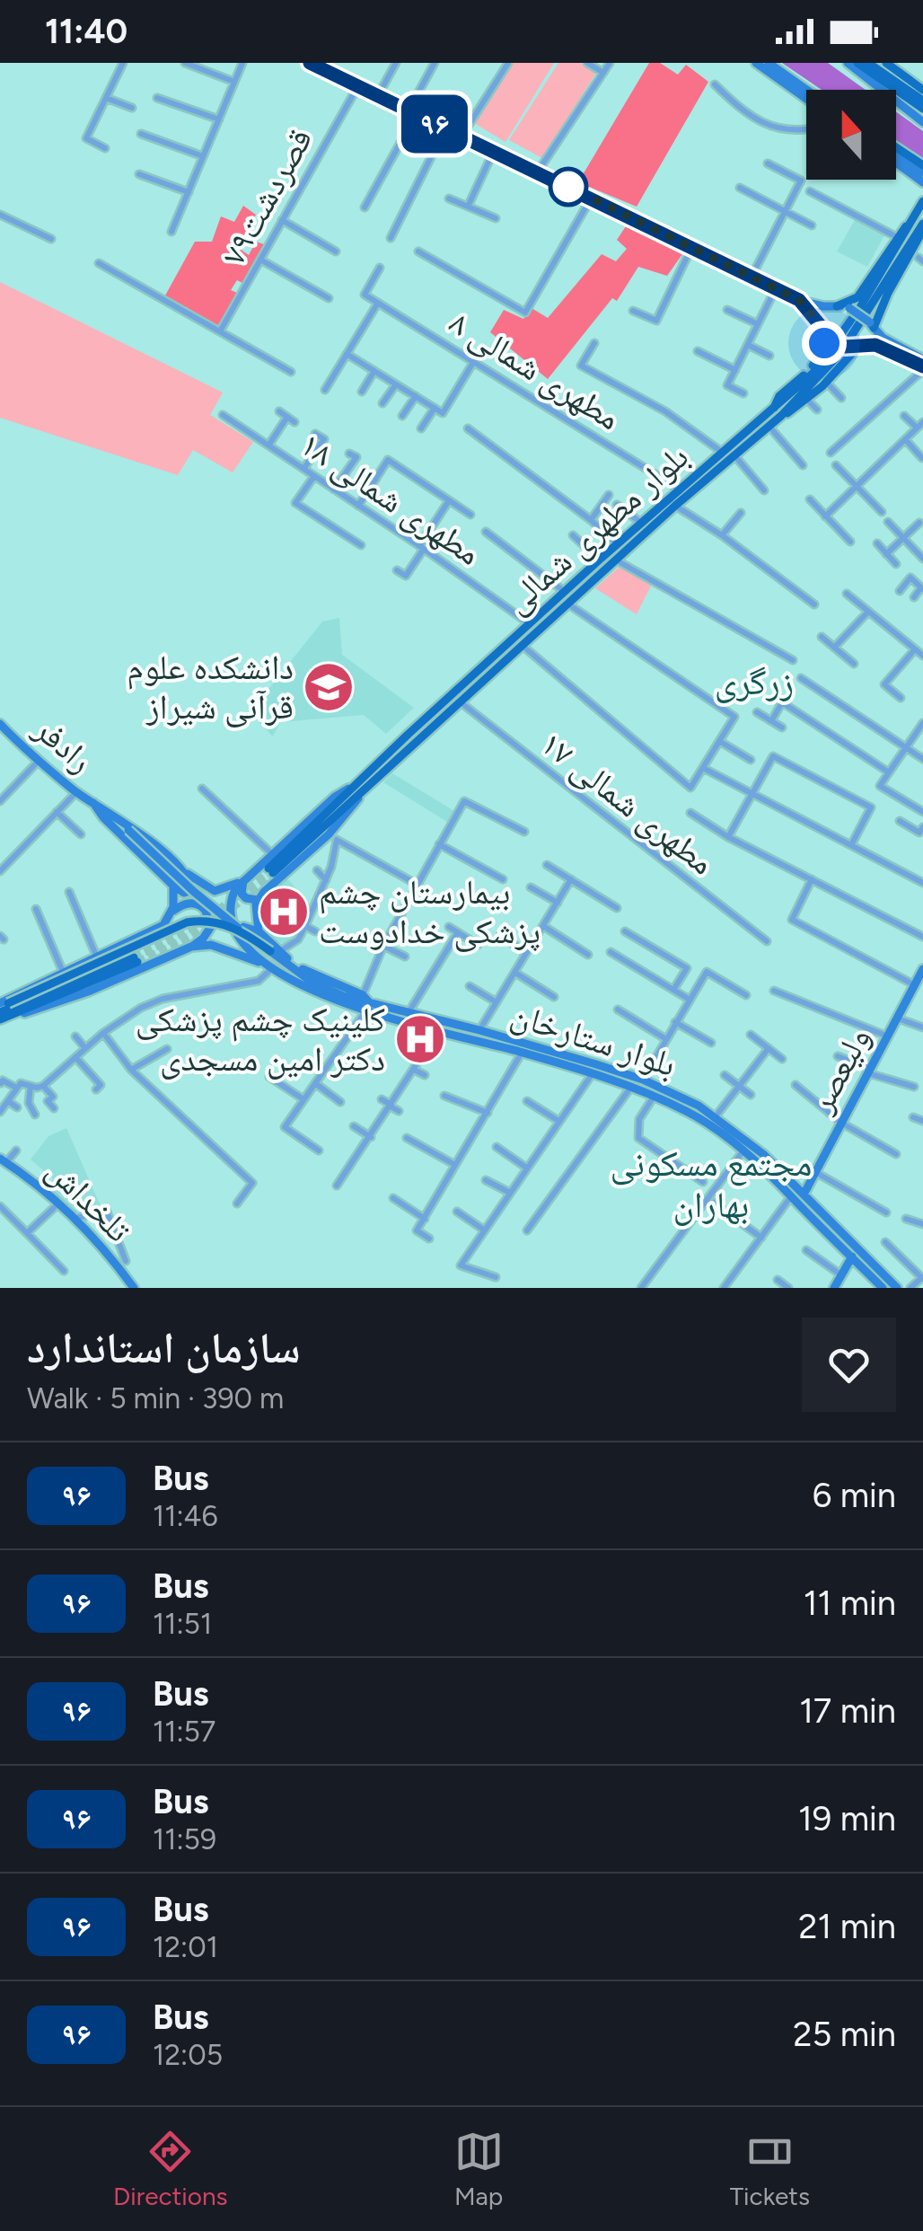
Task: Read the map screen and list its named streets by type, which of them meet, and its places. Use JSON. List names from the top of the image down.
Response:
{
  "streets": {
    "main road": [
      "بلوار مطهرى شمالى",
      "رادفر",
      "بلوار ستارخان",
      "ولیعصر",
      "تلخداش"
    ],
    "street": [
      "قصردشت۷۹",
      "۸ مطهری شمالی",
      "۱۸ مطهری شمالی",
      "۱۷ مطهری شمالی"
    ]
  },
  "crossings": [
    ["۸ مطهری شمالی", "بلوار مطهرى شمالى"],
    ["۱۸ مطهری شمالی", "بلوار مطهرى شمالى"],
    ["بلوار مطهرى شمالى", "۱۷ مطهری شمالی"],
    ["بلوار ستارخان", "ولیعصر"]
  ],
  "districts": ["زرگری", "مجتمع مسکونی بهاران"],
  "places": {
    "school or university": ["دانشکده علوم قرآنی شیراز"],
    "hospital": ["بیمارستان چشم پزشکی خدادوست", "کلینیک چشم پزشکی دکتر امین مسجدی"]
  },
  "lines": ["bus line ۹۶"],
  "north": "top",
  "page": {
    "status": "11:40",
    "on_map": "۹۶",
    "heading": ["سازمان استاندارد", "Walk · 5 min · 390 m"],
    "list": [
      {
        "mark": "۹۶",
        "name": "Bus",
        "note": "11:46",
        "value": "6 min"
      },
      {
        "mark": "۹۶",
        "name": "Bus",
        "note": "11:51",
        "value": "11 min"
      },
      {
        "mark": "۹۶",
        "name": "Bus",
        "note": "11:57",
        "value": "17 min"
      },
      {
        "mark": "۹۶",
        "name": "Bus",
        "note": "11:59",
        "value": "19 min"
      },
      {
        "mark": "۹۶",
        "name": "Bus",
        "note": "12:01",
        "value": "21 min"
      },
      {
        "mark": "۹۶",
        "name": "Bus",
        "note": "12:05",
        "value": "25 min"
      }
    ],
    "tabs": ["Directions", "Map", "Tickets"]
  }
}
